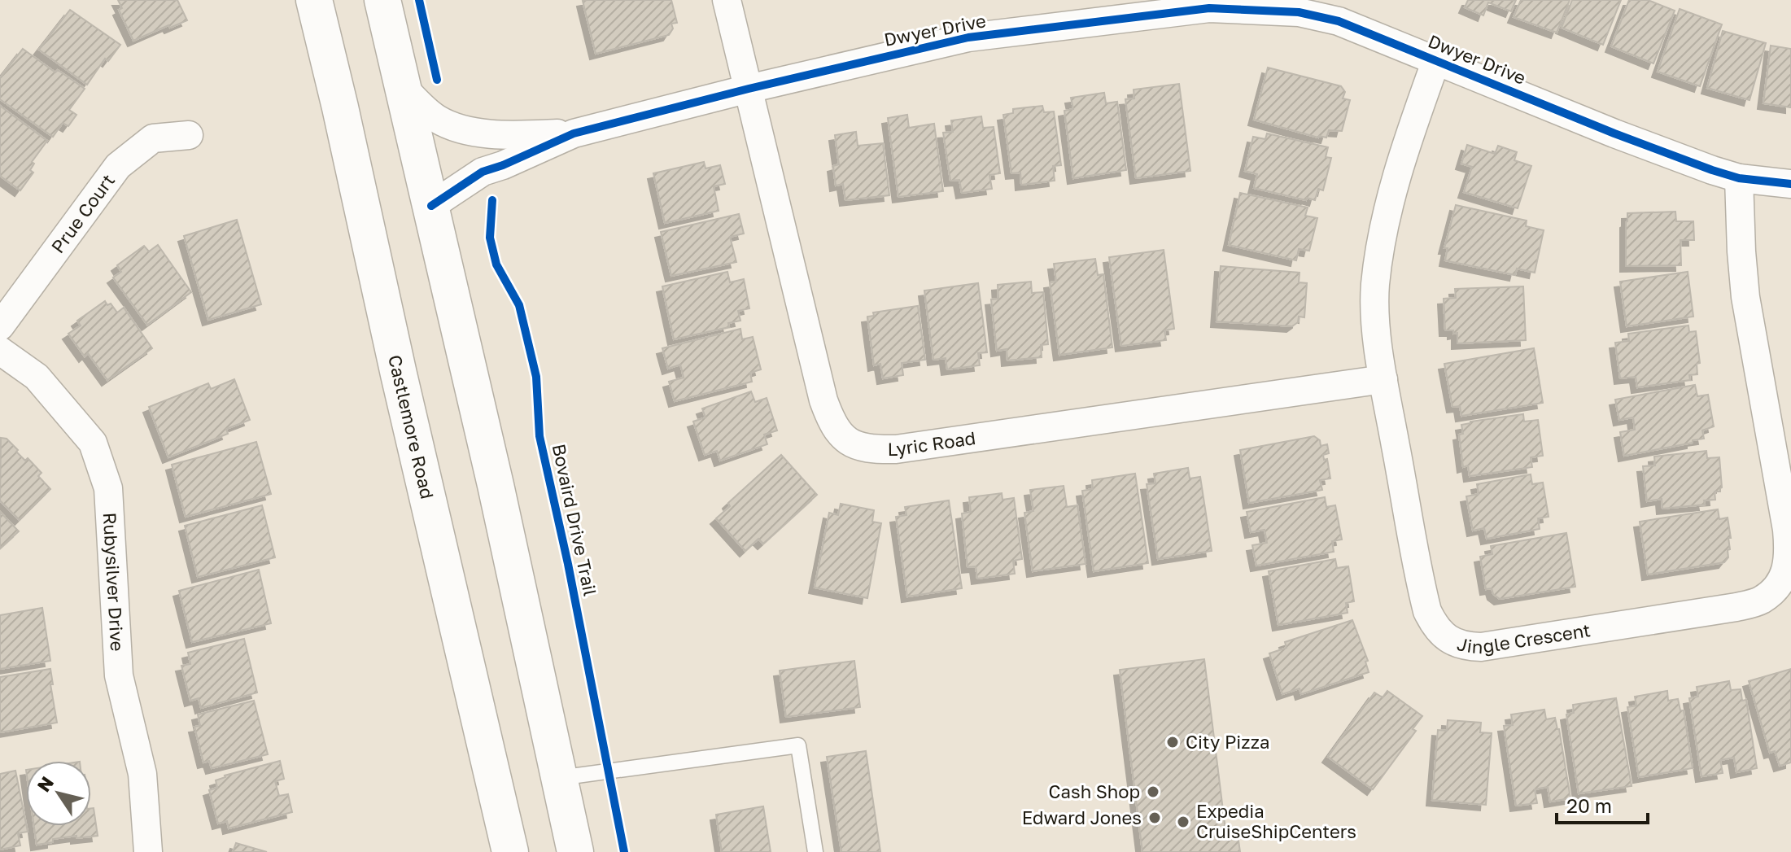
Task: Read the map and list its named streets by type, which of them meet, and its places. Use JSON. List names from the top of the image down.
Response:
{
  "streets": {
    "main road": ["Castlemore Road"],
    "street": [
      "Dwyer Drive",
      "Prue Court",
      "Lyric Road",
      "Rubysilver Drive",
      "Jingle Crescent"
    ],
    "cycle path": ["Bovaird Drive Trail"]
  },
  "crossings": [
    ["Dwyer Drive", "Lyric Road"],
    ["Dwyer Drive", "Jingle Crescent"],
    ["Lyric Road", "Jingle Crescent"]
  ],
  "places": [
    "City Pizza",
    "Cash Shop",
    "Edward Jones",
    "Expedia CruiseShipCenters"
  ],
  "scale_bar": "20 m",
  "north": "top left"
}
